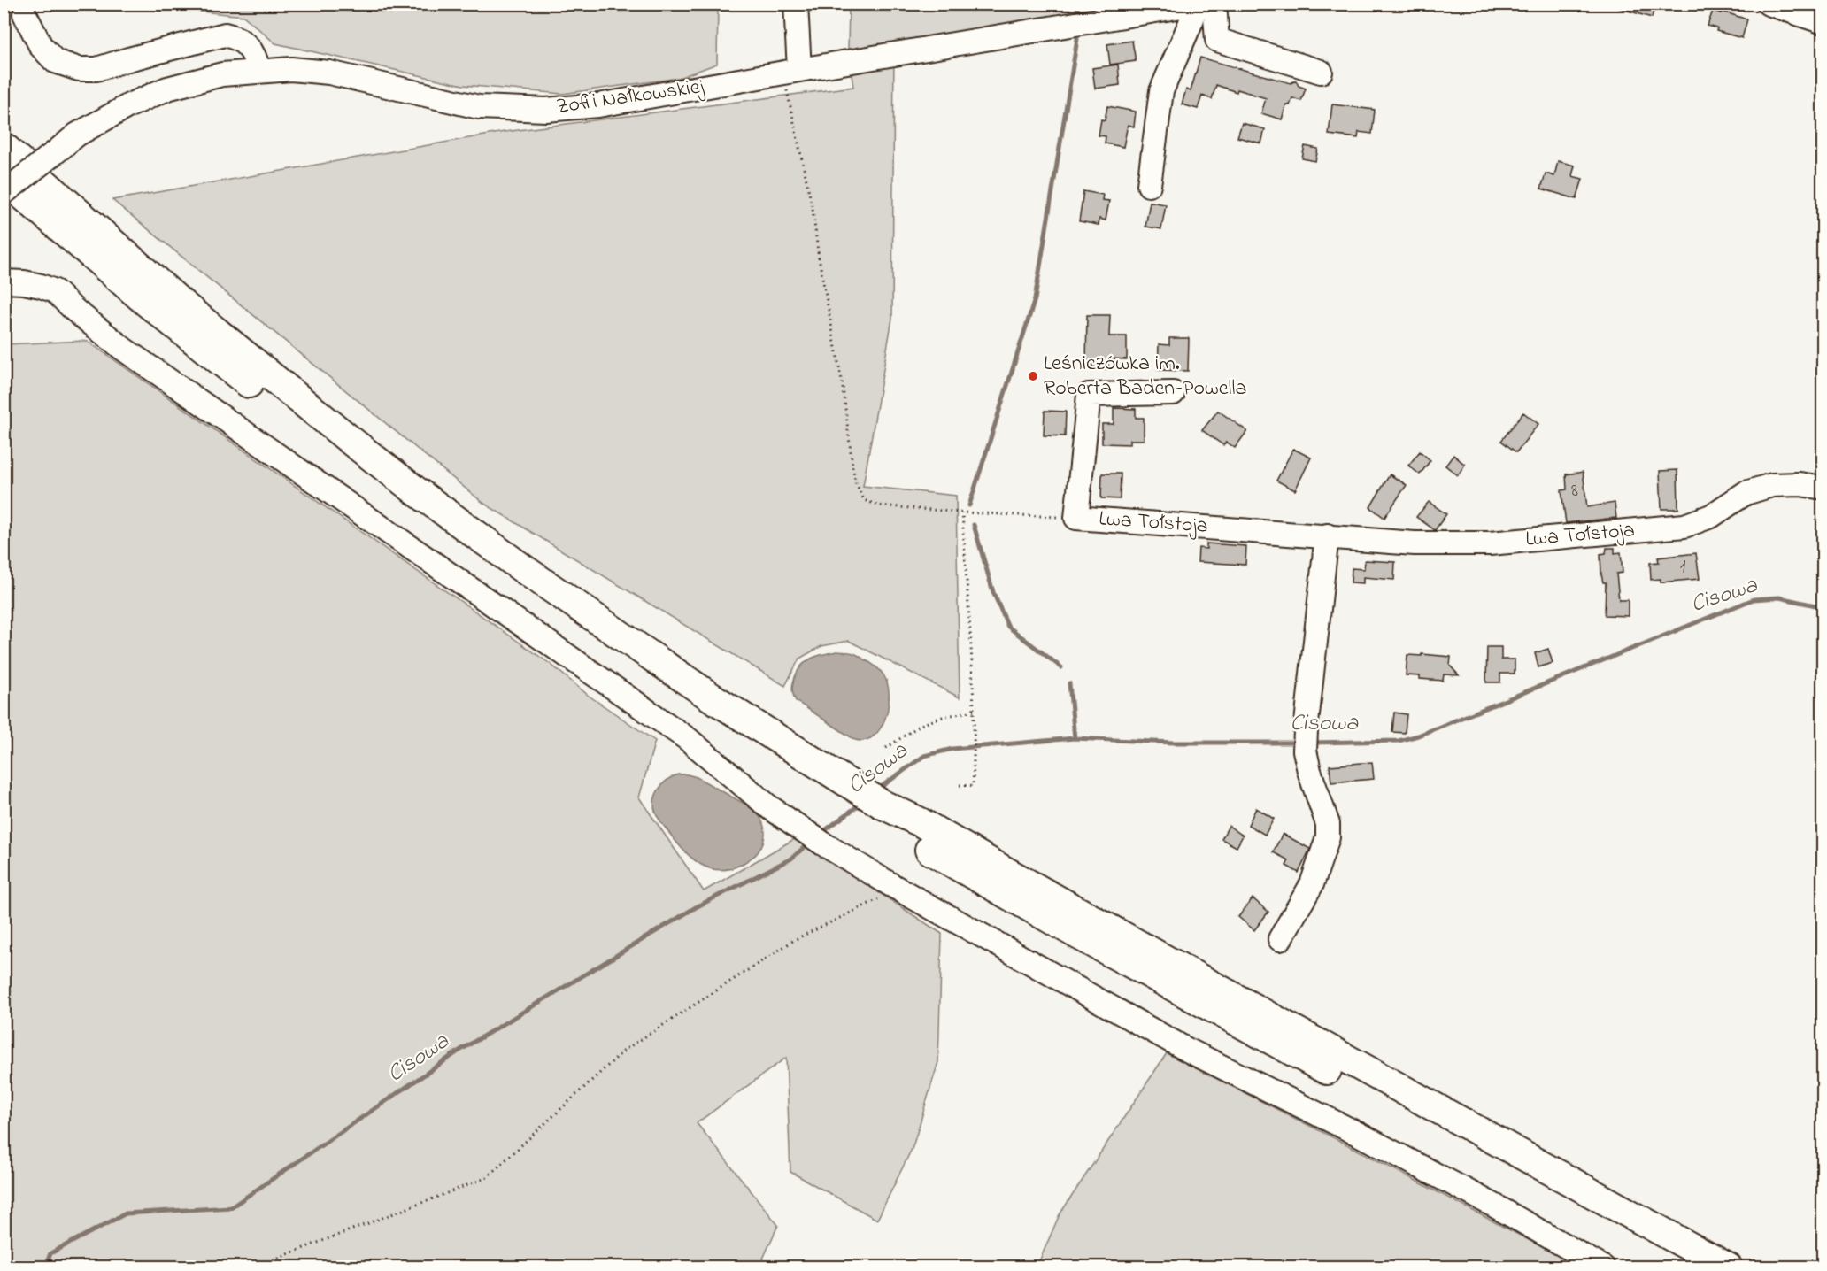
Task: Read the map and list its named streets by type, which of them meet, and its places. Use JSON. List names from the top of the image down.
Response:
{
  "streets": {
    "street": ["Zofii Nałkowskiej", "Lwa Tołstoja"]
  },
  "water": ["Cisowa"],
  "places": ["Leśniczówka im. Roberta Baden-Powella"],
  "house_numbers": ["8", "1"]
}
